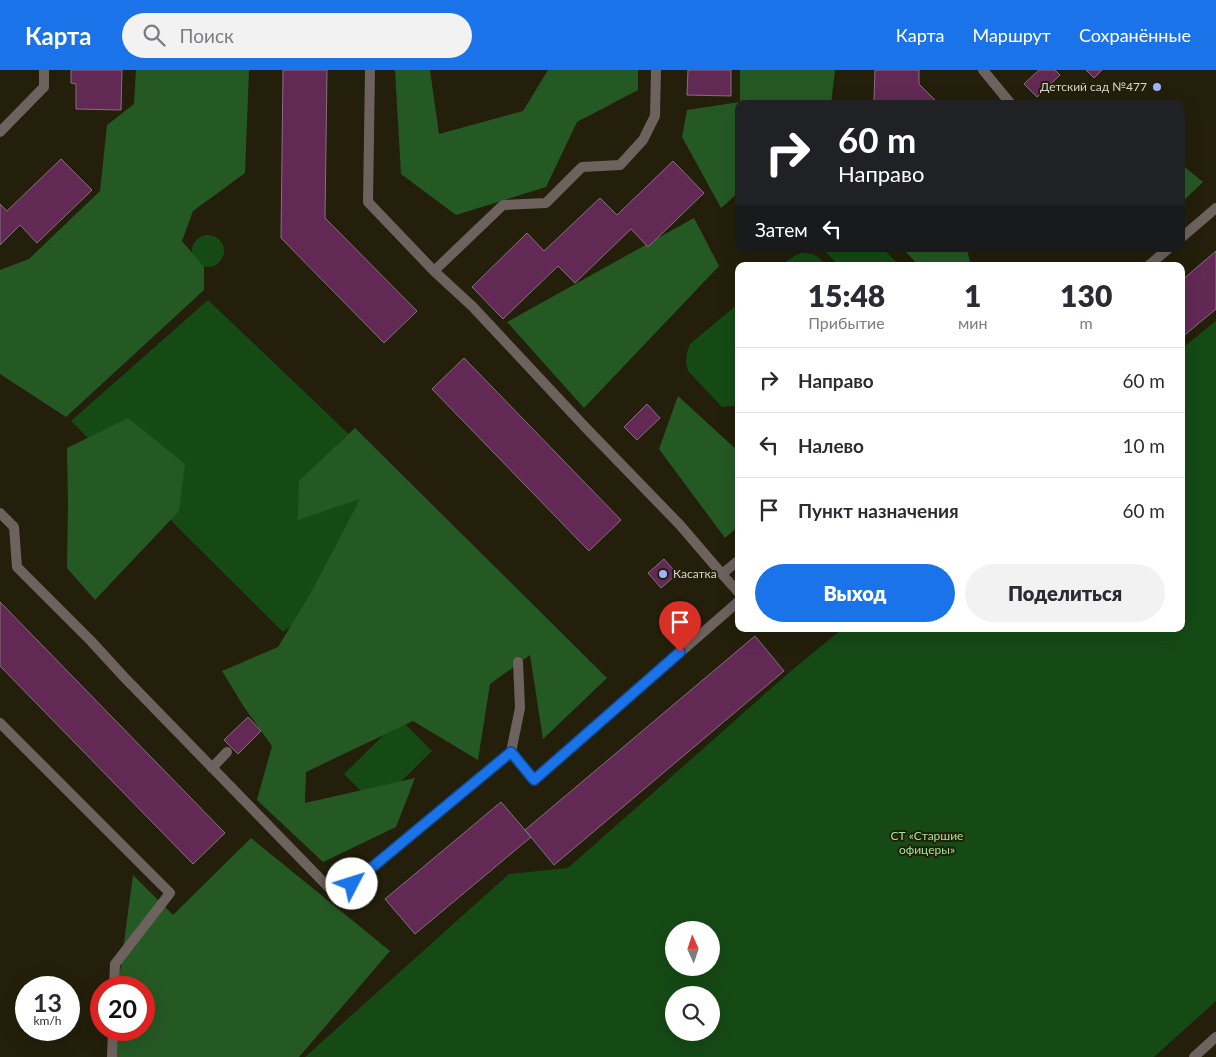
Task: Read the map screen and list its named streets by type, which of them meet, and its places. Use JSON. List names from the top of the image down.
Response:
{
  "parks": ["СТ «Старшие офицеры»"],
  "places": ["Детский сад №477", "Касатка"],
  "north": "top",
  "page": {
    "header": "Карта",
    "search": "Поиск",
    "nav": ["Карта", "Маршрут", "Сохранённые"],
    "turn": ["60 m", "Направо"],
    "then": "Затем",
    "eta": [
      "15:48",
      "Прибытие",
      "1",
      "мин",
      "130",
      "m"
    ],
    "list": [
      {
        "name": "Направо",
        "value": "60 m"
      },
      {
        "name": "Налево",
        "value": "10 m"
      },
      {
        "name": "Пункт назначения",
        "value": "60 m"
      }
    ],
    "buttons": ["Выход", "Поделиться"],
    "speed": "13 km/h",
    "limit": "20"
  }
}
